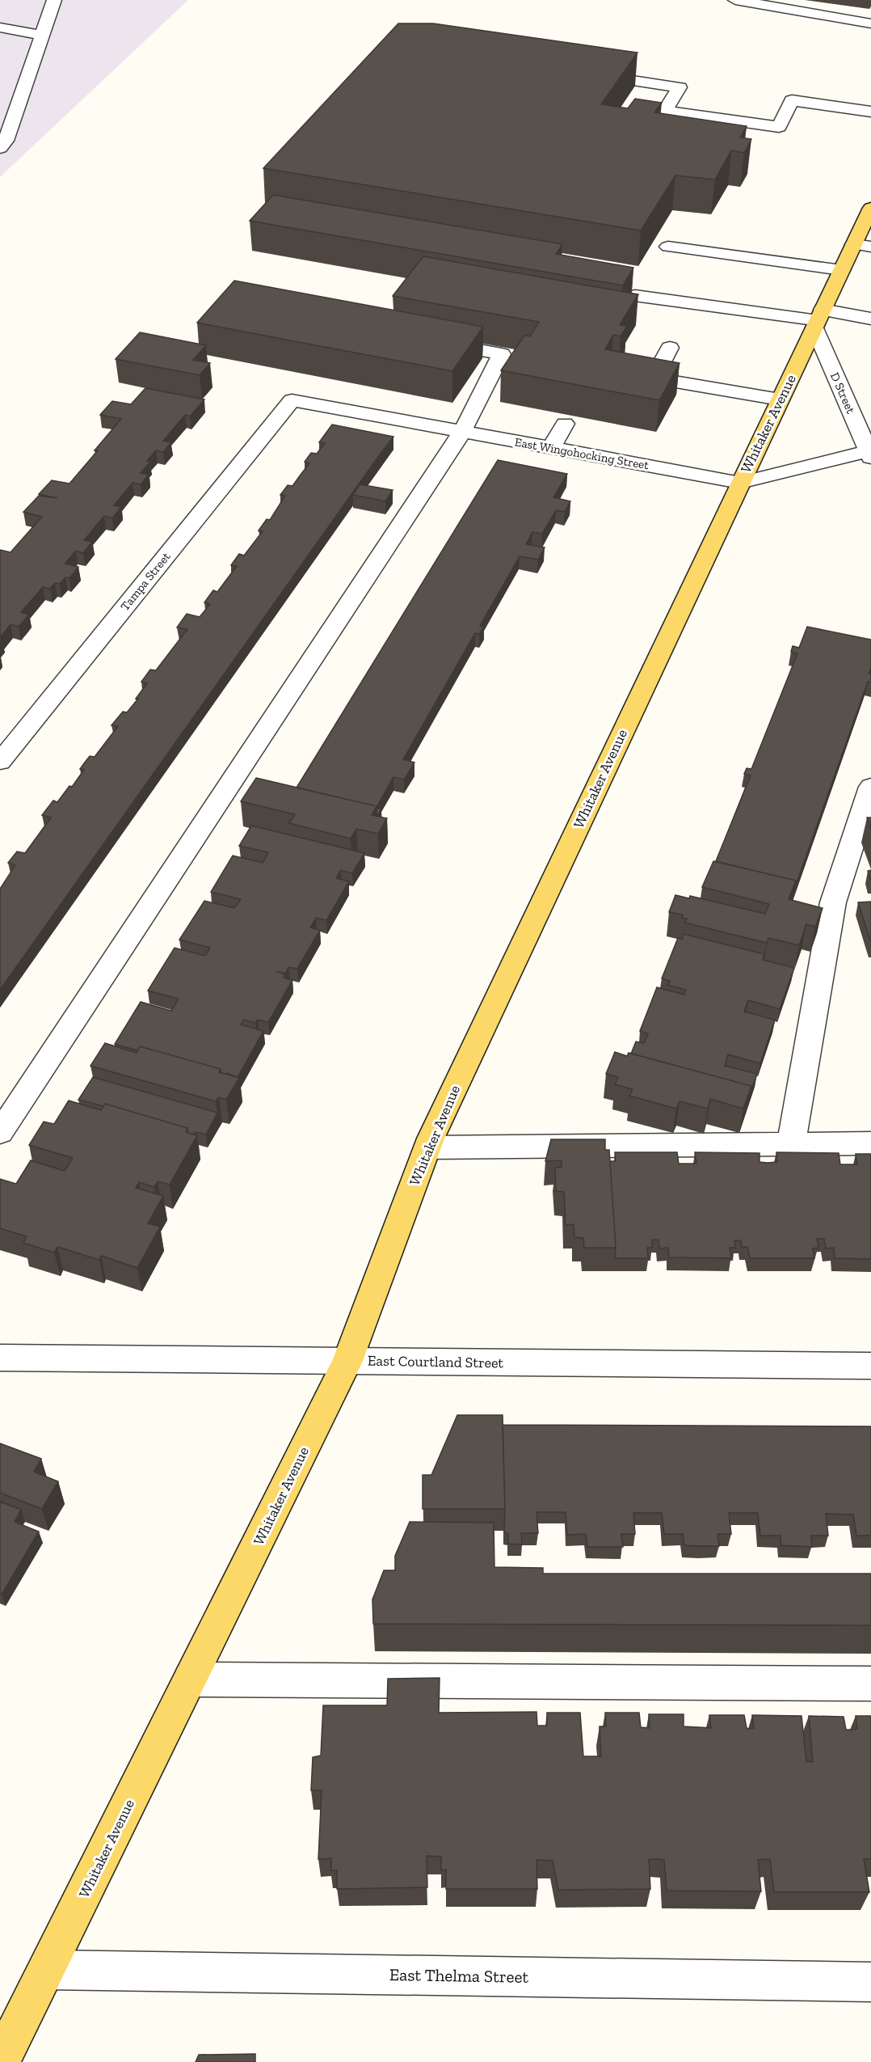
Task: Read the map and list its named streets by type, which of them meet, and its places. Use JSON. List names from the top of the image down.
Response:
{
  "streets": {
    "main road": ["Whitaker Avenue"],
    "street": [
      "D Street",
      "East Wingohocking Street",
      "Tampa Street",
      "East Courtland Street",
      "East Thelma Street"
    ]
  },
  "crossings": [
    ["D Street", "Whitaker Avenue"],
    ["D Street", "East Wingohocking Street"],
    ["Whitaker Avenue", "East Wingohocking Street"],
    ["Whitaker Avenue", "East Courtland Street"],
    ["Whitaker Avenue", "East Thelma Street"],
    ["East Wingohocking Street", "Tampa Street"]
  ]
}
